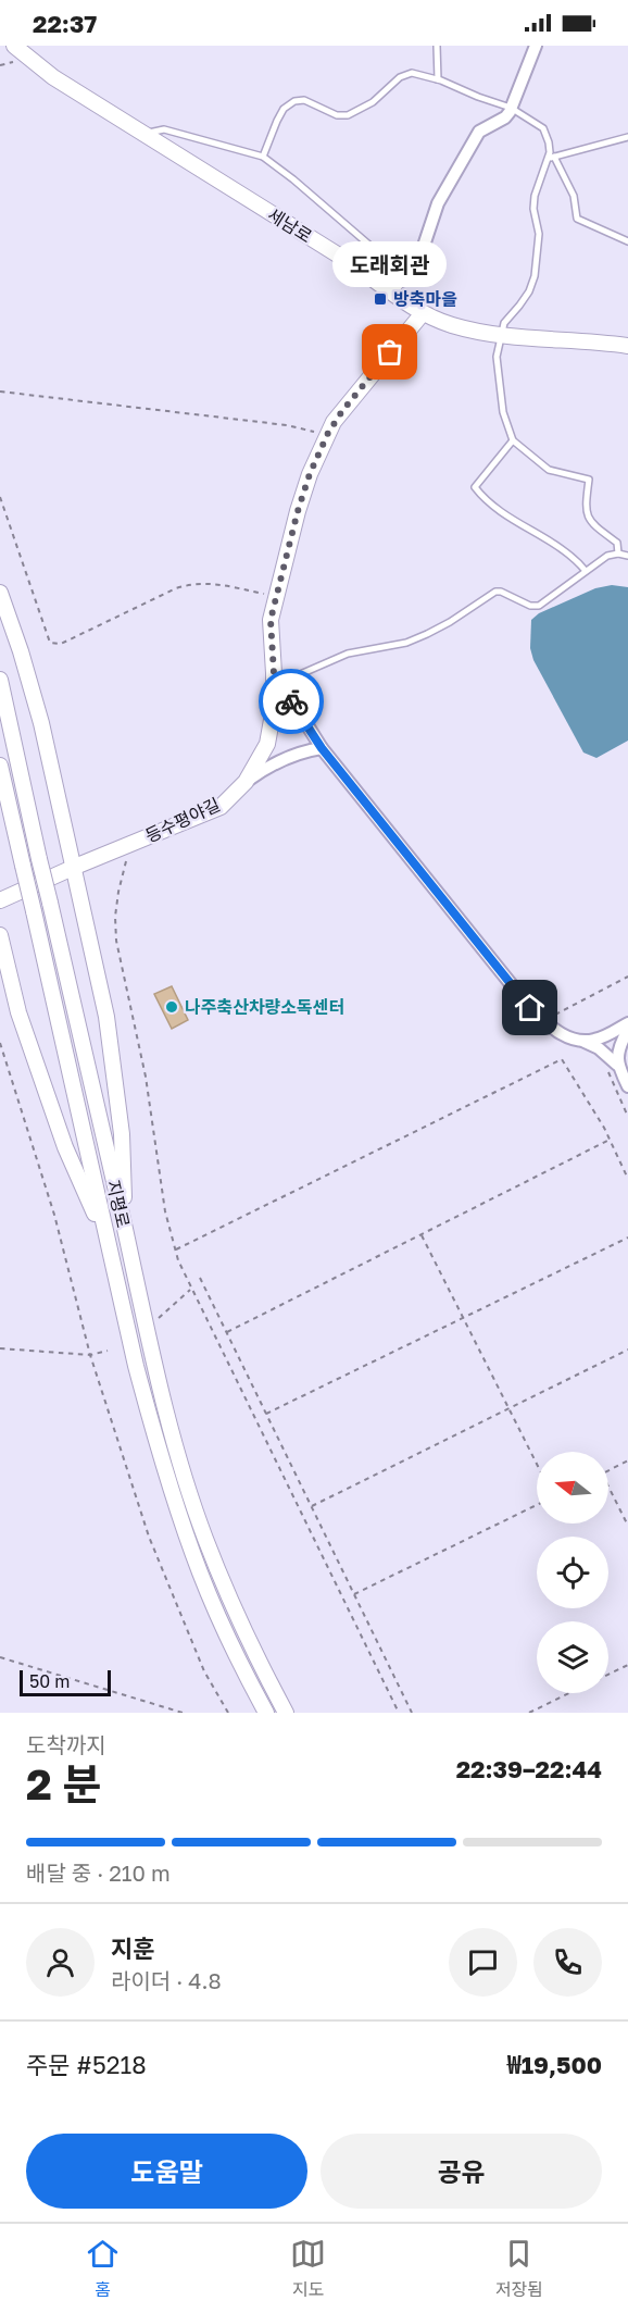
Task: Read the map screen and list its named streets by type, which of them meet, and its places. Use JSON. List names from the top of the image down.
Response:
{
  "streets": {
    "main road": ["세남로", "등수평야길", "지평로"]
  },
  "crossings": [
    ["세남로", "등수평야길"]
  ],
  "places": {
    "transit": ["방축마을"],
    "other": ["도래회관", "나주축산차량소독센터"]
  },
  "scale_bar": "50 m",
  "north": "left",
  "page": {
    "status": "22:37",
    "bubble": "도래회관",
    "scale": "50 m",
    "heading": ["2 분", "도착까지", "22:39–22:44"],
    "panel": [
      "지훈",
      "라이더 · 4.8",
      "주문 #5218",
      "₩19,500"
    ],
    "bar": "배달 중 · 210 m",
    "buttons": ["도움말", "공유"],
    "tabs": ["홈", "지도", "저장됨"]
  }
}
